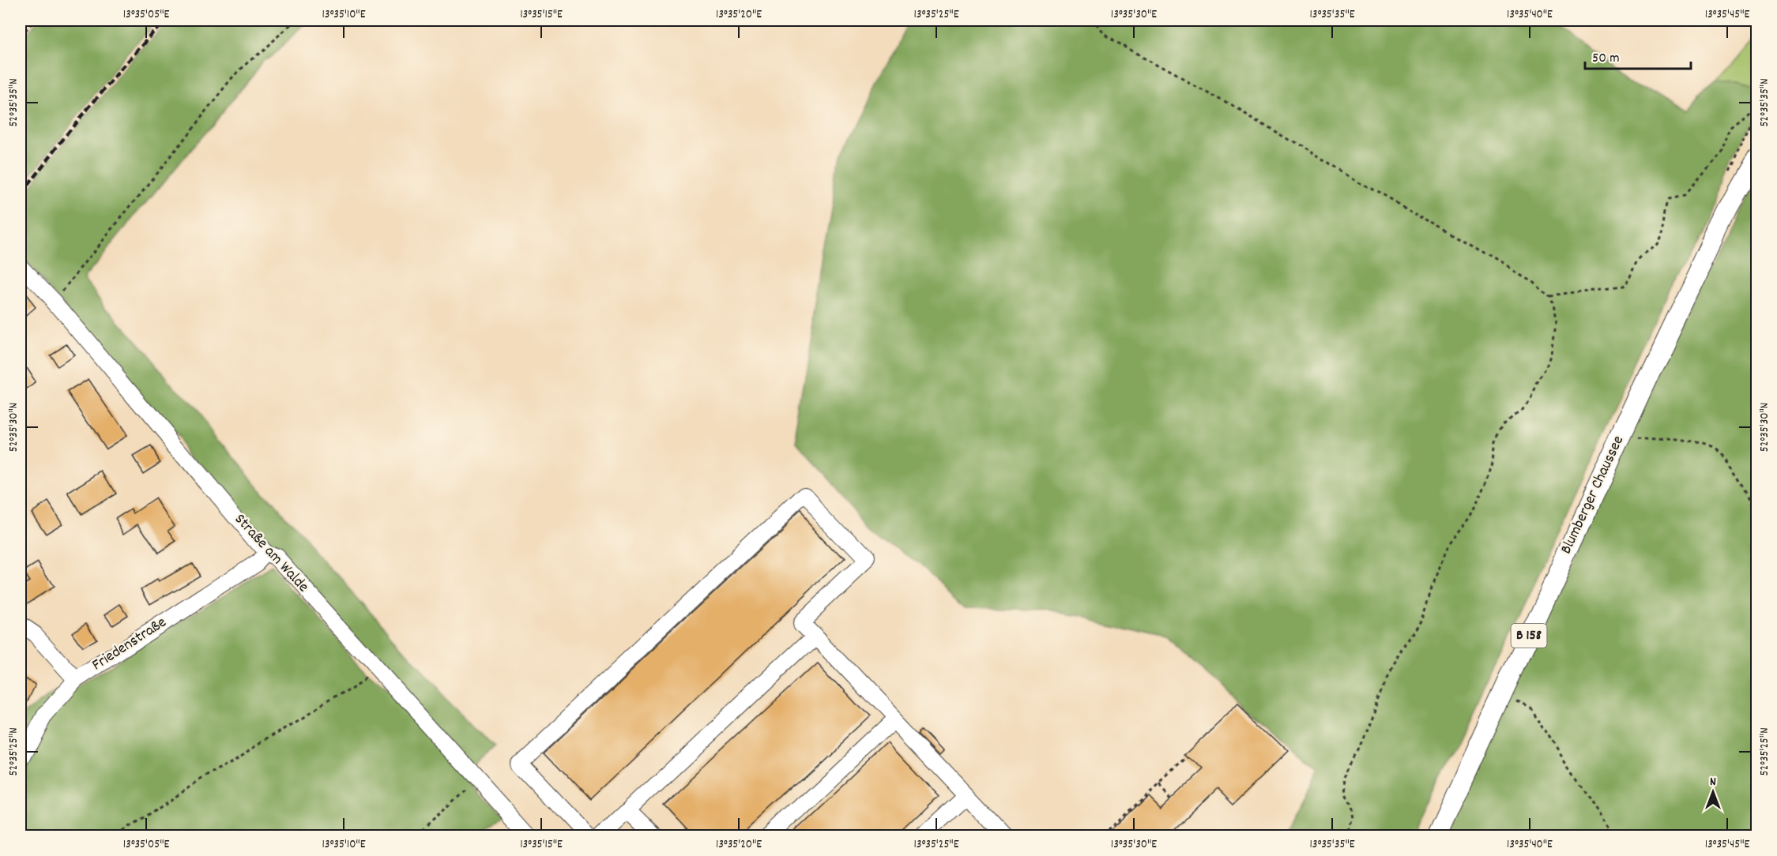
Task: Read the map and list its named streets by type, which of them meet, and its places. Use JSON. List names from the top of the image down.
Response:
{
  "streets": {
    "main road": ["Blumberger Chaussee", "B 158"],
    "street": ["Straße am Walde", "Friedenstraße"]
  },
  "crossings": [
    ["Straße am Walde", "Friedenstraße"]
  ],
  "scale_bar": "50 m",
  "north": "top",
  "coordinates": [
    "13°35'05\"E",
    "13°35'10\"E",
    "13°35'15\"E",
    "13°35'20\"E",
    "13°35'25\"E",
    "13°35'30\"E",
    "13°35'35\"E",
    "13°35'40\"E",
    "13°35'45\"E",
    "52°35'35\"N",
    "52°35'30\"N",
    "52°35'25\"N"
  ]
}
